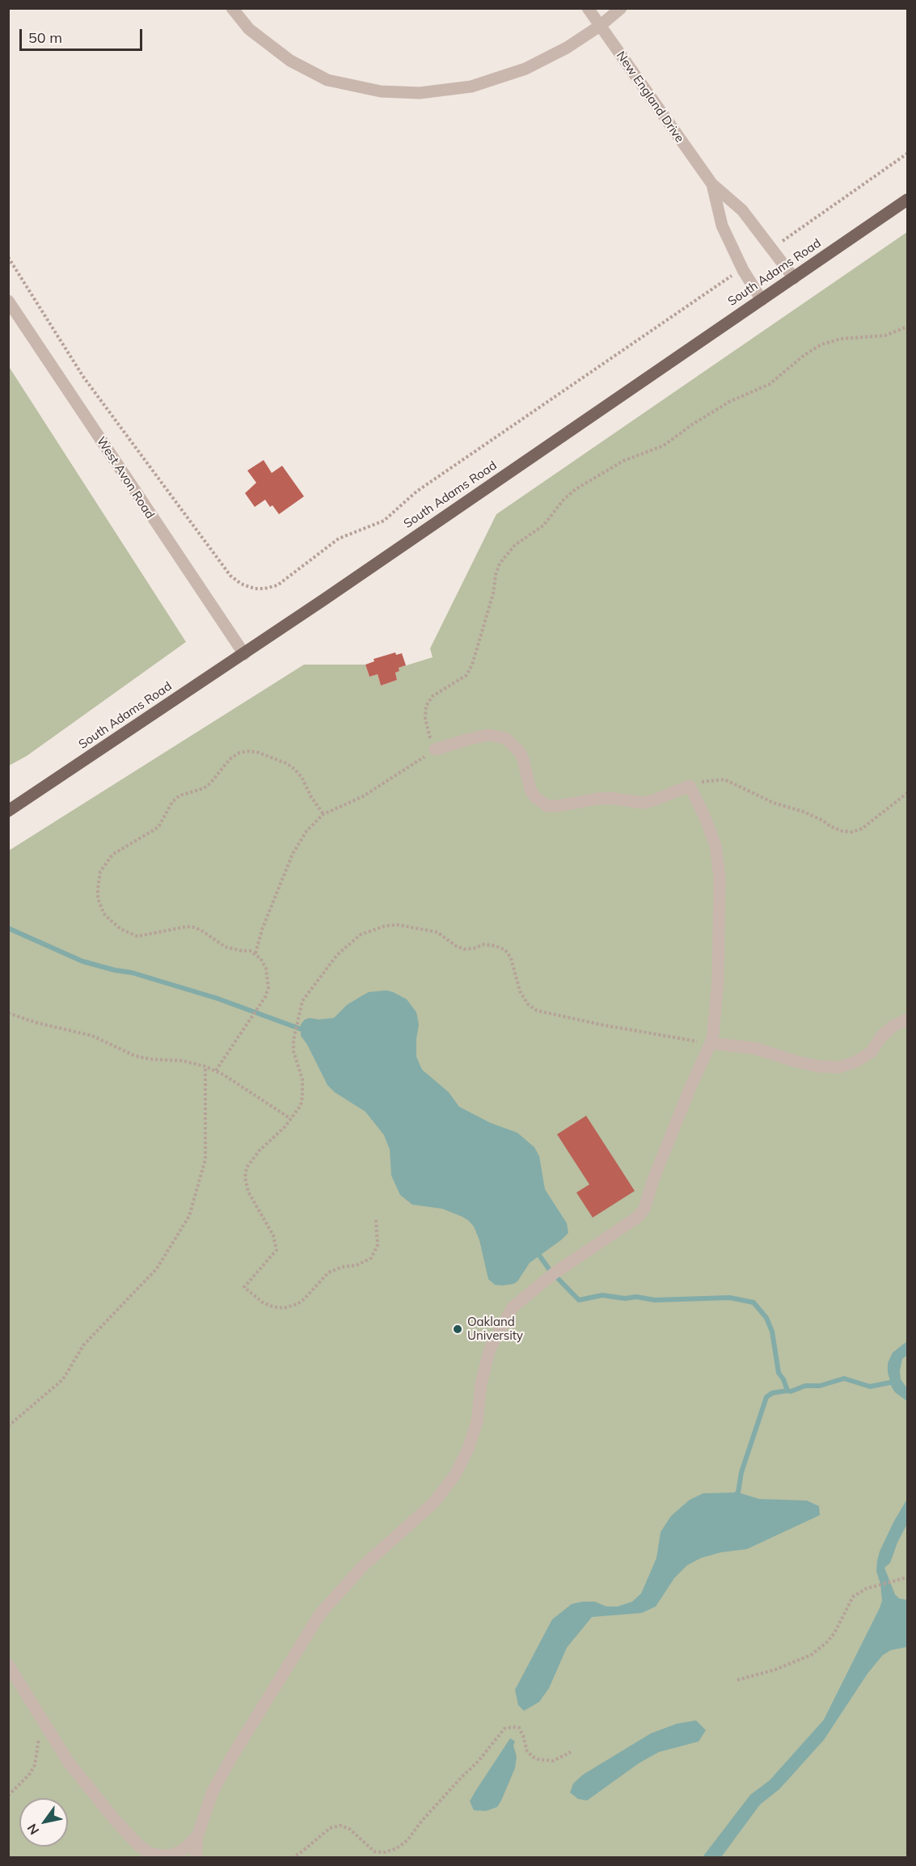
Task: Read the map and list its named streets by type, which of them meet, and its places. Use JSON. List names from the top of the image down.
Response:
{
  "streets": {
    "main road": ["South Adams Road"],
    "street": ["New England Drive", "West Avon Road"]
  },
  "crossings": [
    ["New England Drive", "South Adams Road"],
    ["South Adams Road", "West Avon Road"]
  ],
  "places": ["Oakland University"],
  "scale_bar": "50 m",
  "north": "bottom left"
}
